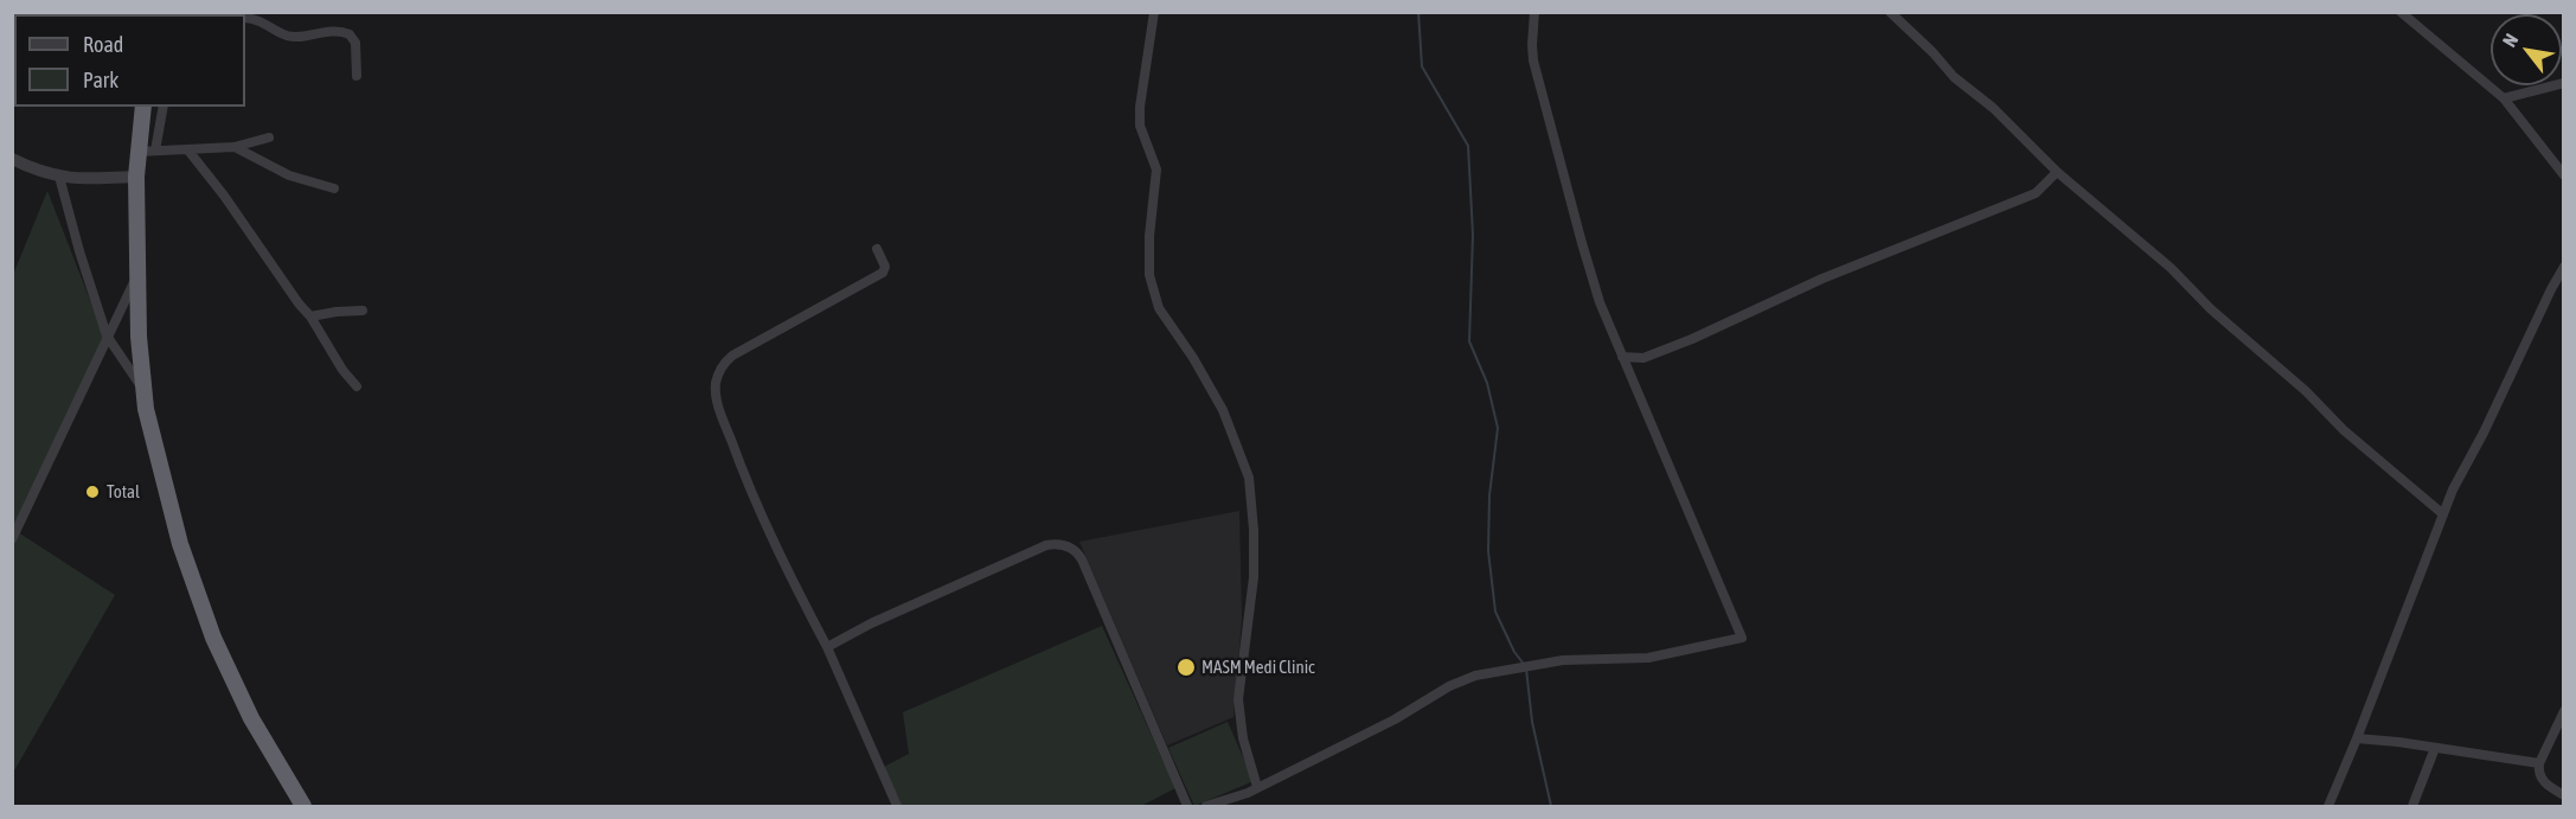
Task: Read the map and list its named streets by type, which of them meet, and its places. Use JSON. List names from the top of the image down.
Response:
{
  "places": ["Total", "MASM Medi Clinic"],
  "legend": ["Road", "Park"],
  "north": "top left"
}
